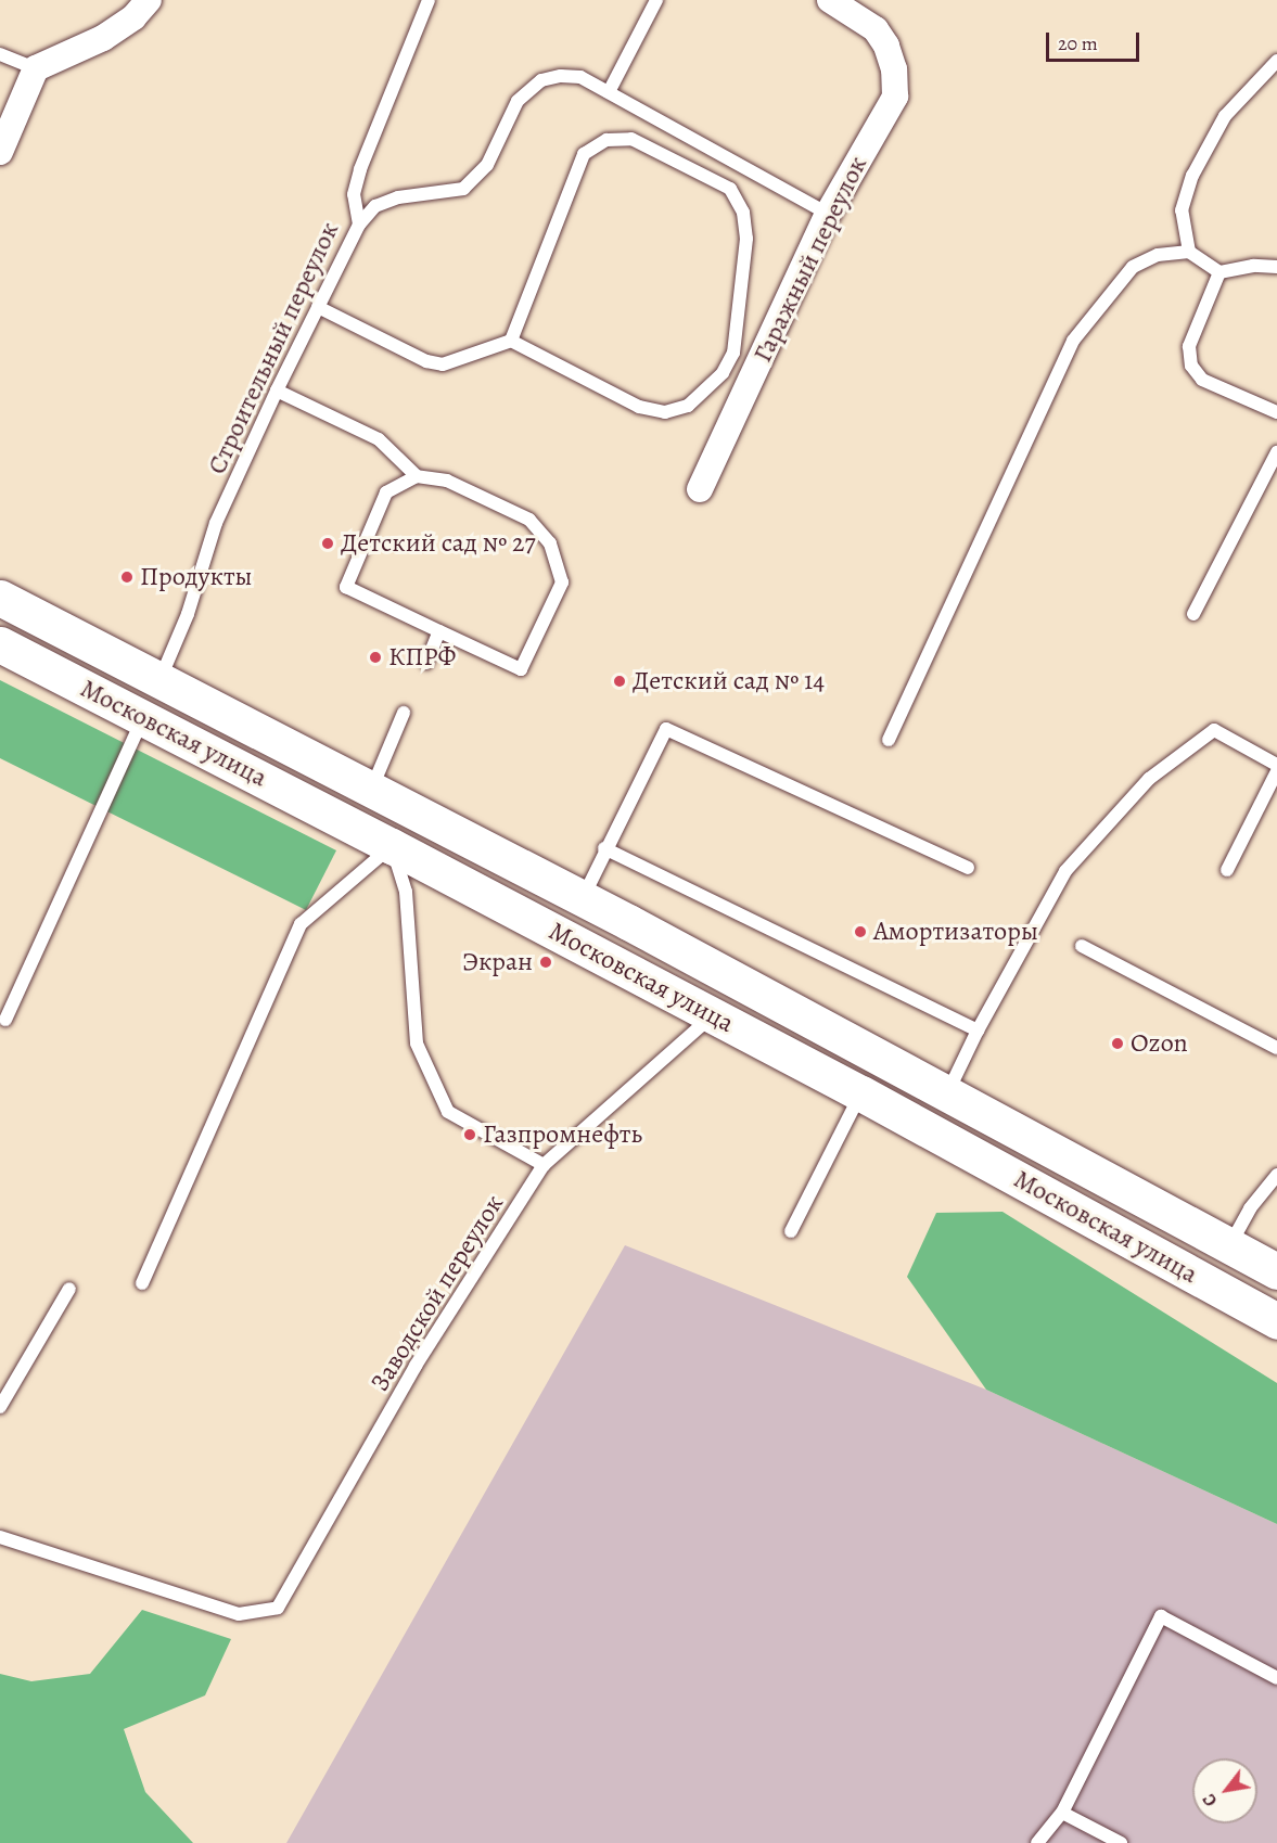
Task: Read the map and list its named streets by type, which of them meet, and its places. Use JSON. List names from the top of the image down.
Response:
{
  "streets": {
    "main road": ["Московская улица"],
    "street": ["Гаражный переулок"],
    "lane": ["Строительный переулок", "Заводской переулок"]
  },
  "crossings": [
    ["Строительный переулок", "Московская улица"],
    ["Московская улица", "Заводской переулок"]
  ],
  "places": [
    "Детский сад № 27",
    "Продукты",
    "КПРФ",
    "Детский сад № 14",
    "Амортизаторы",
    "Экран",
    "Ozon",
    "Газпромнефть"
  ],
  "scale_bar": "20 m",
  "north": "bottom left"
}
